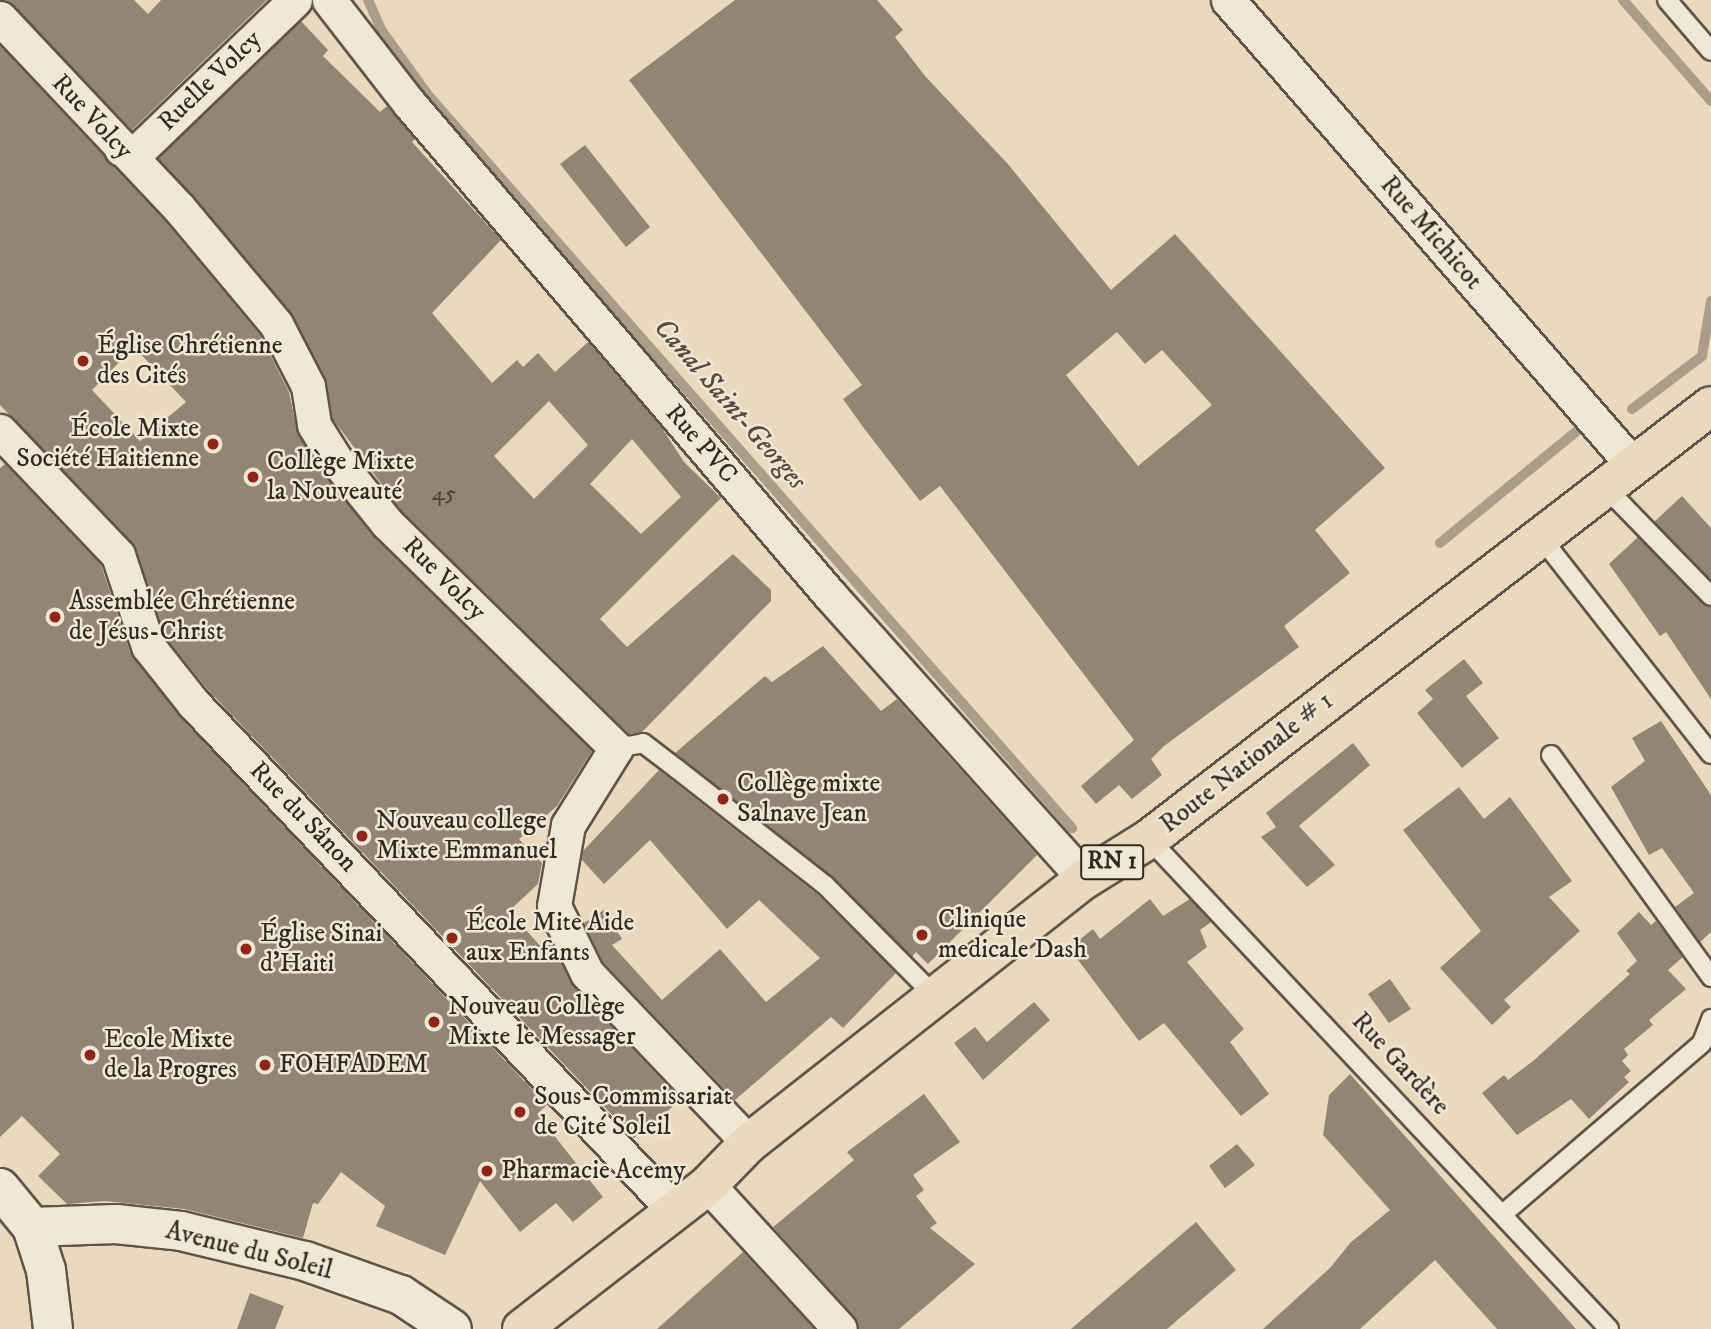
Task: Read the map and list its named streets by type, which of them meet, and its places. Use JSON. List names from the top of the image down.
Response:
{
  "streets": {
    "main road": ["Route Nationale # 1", "RN 1", "Avenue du Soleil"],
    "street": [
      "Ruelle Volcy",
      "Rue Volcy",
      "Rue Michicot",
      "Rue PVC",
      "Rue du Sânon"
    ],
    "lane": ["Rue Gardère"]
  },
  "crossings": [
    ["Ruelle Volcy", "Rue Volcy"],
    ["Rue Michicot", "Route Nationale # 1"],
    ["Rue PVC", "Route Nationale # 1"],
    ["Route Nationale # 1", "Rue du Sânon"],
    ["Route Nationale # 1", "Rue Gardère"]
  ],
  "water": ["Canal Saint-Georges"],
  "places": [
    "Église Chrétienne des Cités",
    "École Mixte Société Haitienne",
    "Collège Mixte la Nouveauté",
    "Assemblée Chrétienne de Jésus-Christ",
    "Collège mixte Salnave Jean",
    "Nouveau college Mixte Emmanuel",
    "Clinique medicale Dash",
    "École Mite Aide aux Enfants",
    "Église Sinai d'Haiti",
    "Nouveau Collège Mixte le Messager",
    "Ecole Mixte de la Progres",
    "FOHFADEM",
    "Sous-Commissariat de Cité Soleil",
    "Pharmacie Acemy"
  ],
  "house_numbers": ["45"]
}
